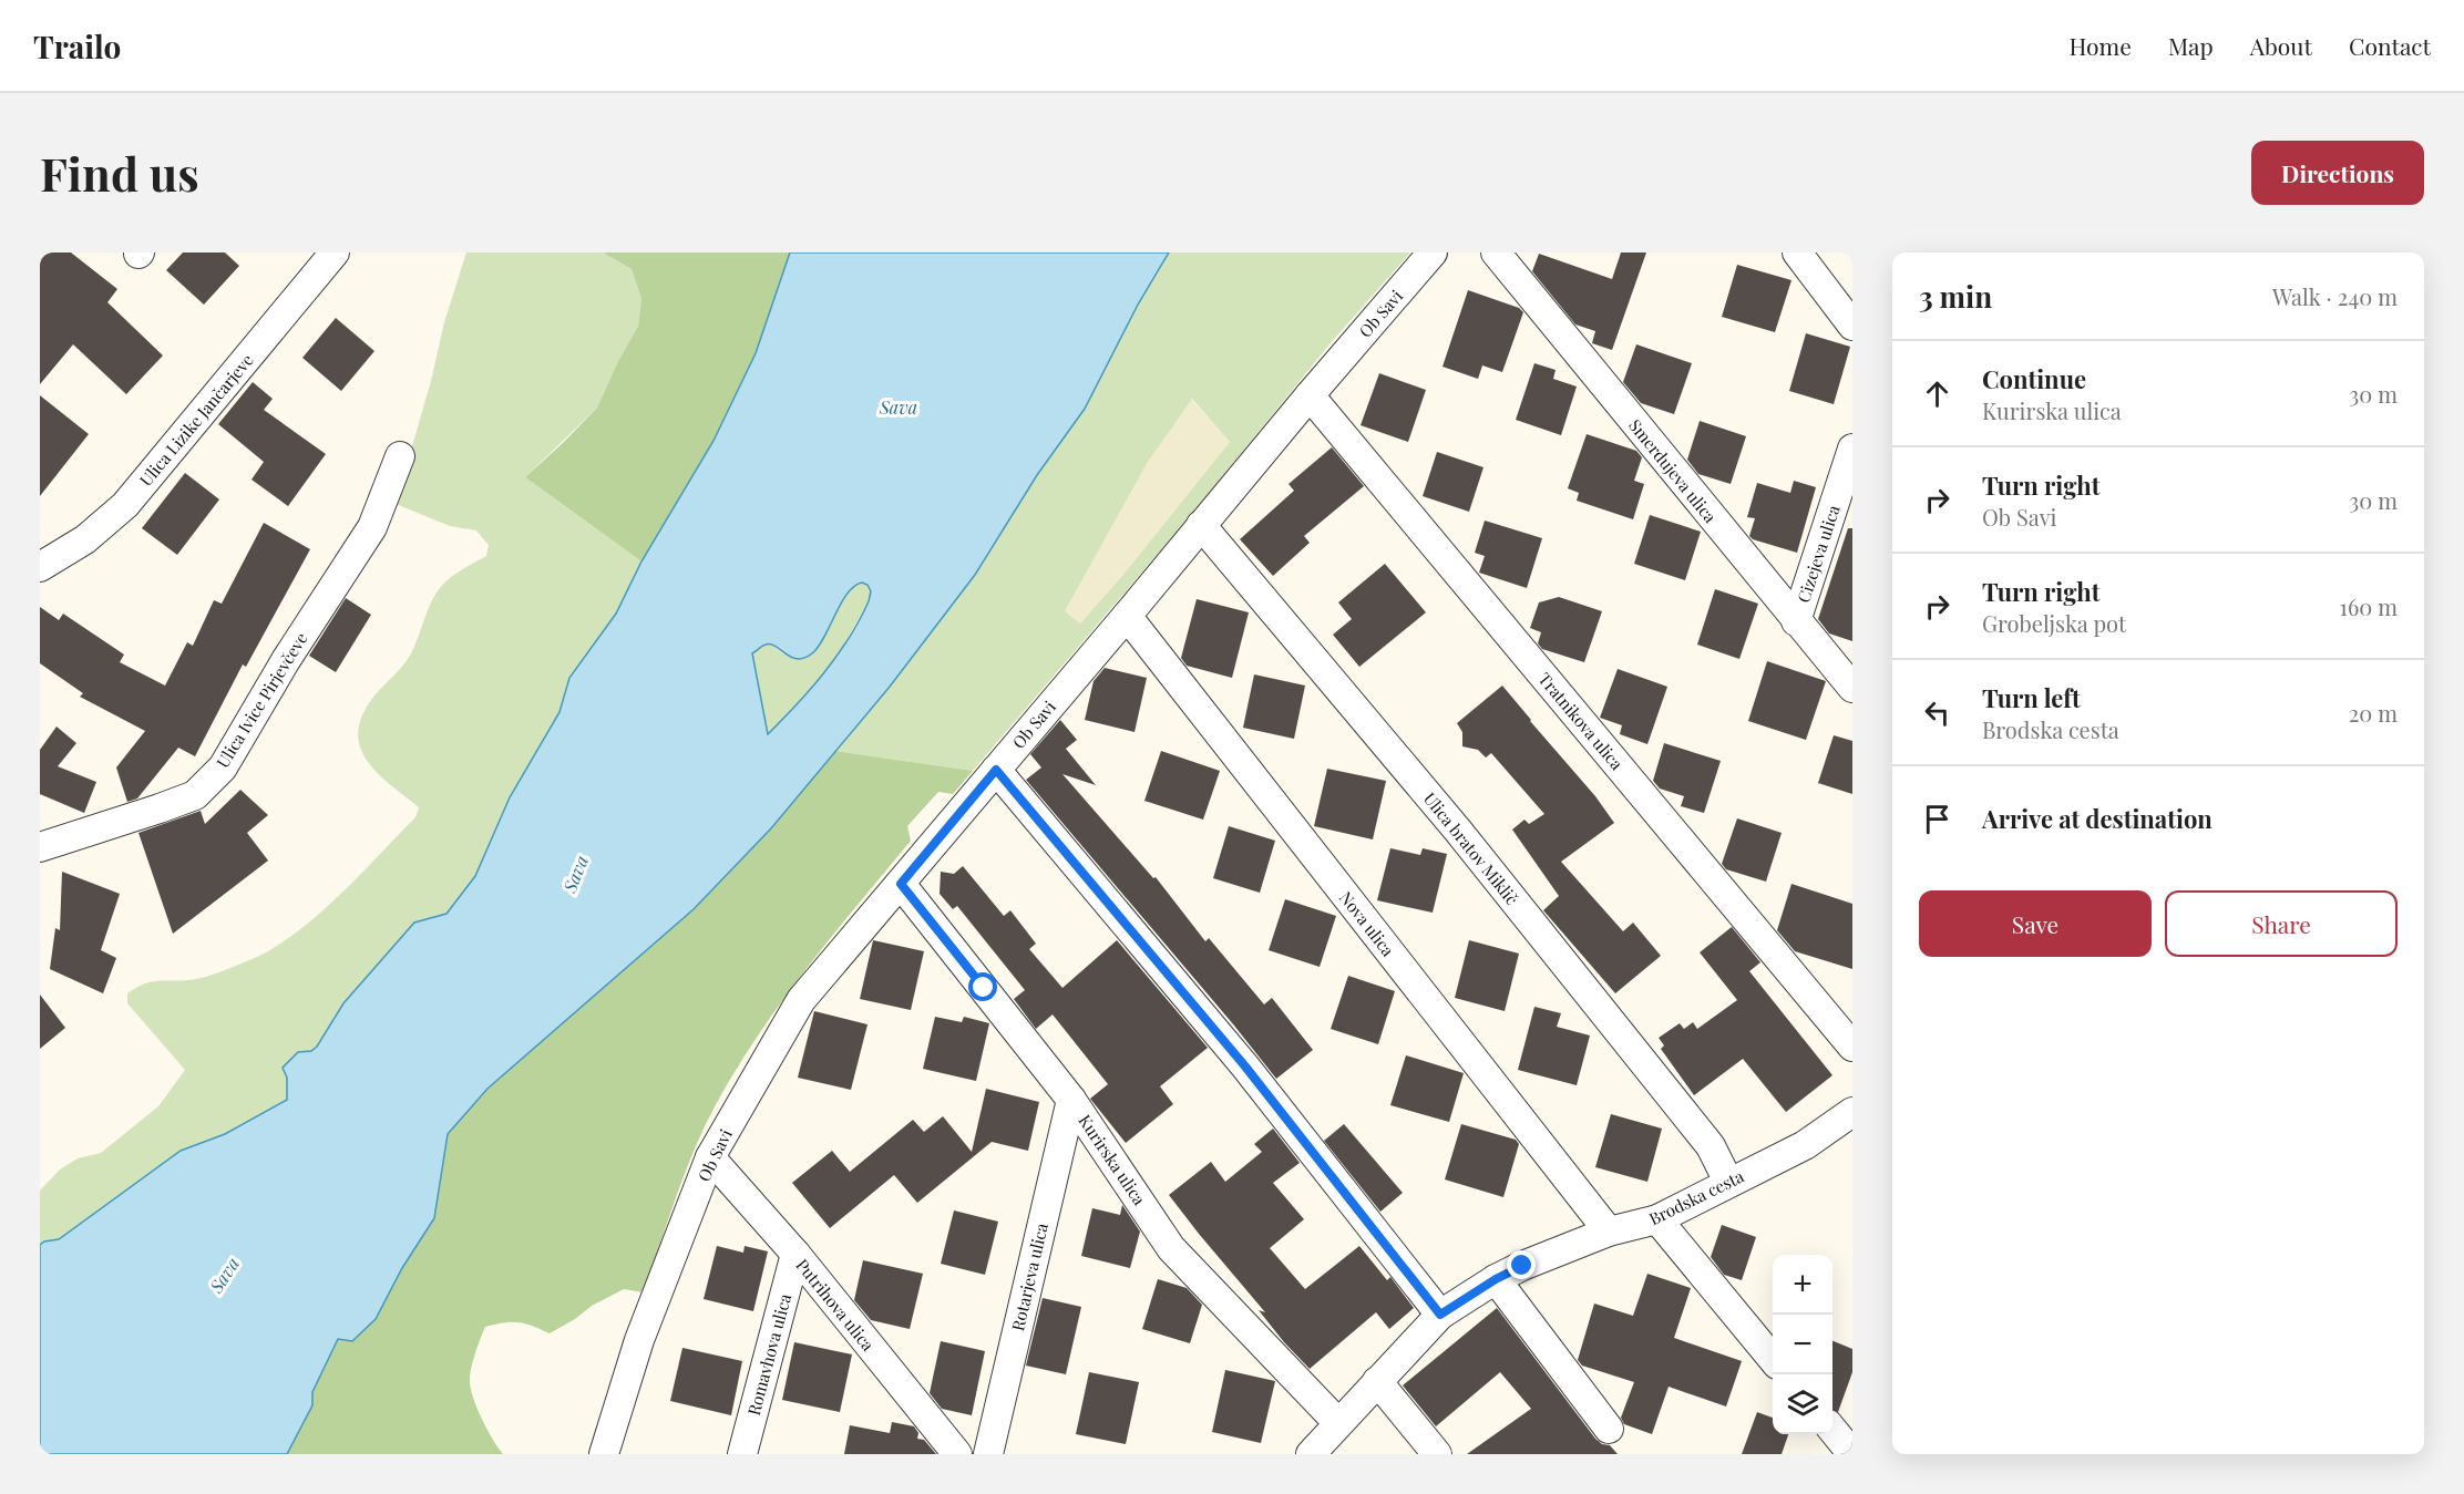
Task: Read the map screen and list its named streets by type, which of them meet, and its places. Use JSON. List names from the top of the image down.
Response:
{
  "streets": {
    "street": [
      "Ob Savi",
      "Ulica Lizike Jančarjeve",
      "Smerdujeva ulica",
      "Cizejeva ulica",
      "Ulica Ivice Pirjevčeve",
      "Tratnikova ulica",
      "Ulica bratov Miklič",
      "Nova ulica",
      "Kurirska ulica",
      "Brodska cesta",
      "Rotarjeva ulica",
      "Putrihova ulica",
      "Romavhova ulica"
    ]
  },
  "crossings": [
    ["Ob Savi", "Tratnikova ulica"],
    ["Ob Savi", "Ulica bratov Miklič"],
    ["Ob Savi", "Nova ulica"],
    ["Ob Savi", "Kurirska ulica"],
    ["Ob Savi", "Putrihova ulica"],
    ["Smerdujeva ulica", "Cizejeva ulica"],
    ["Ulica bratov Miklič", "Brodska cesta"],
    ["Nova ulica", "Brodska cesta"],
    ["Kurirska ulica", "Brodska cesta"],
    ["Kurirska ulica", "Rotarjeva ulica"],
    ["Putrihova ulica", "Romavhova ulica"]
  ],
  "water": ["Sava"],
  "page": {
    "header": "Trailo",
    "nav": [
      "Home",
      "Map",
      "About",
      "Contact"
    ],
    "buttons": [
      "Directions",
      ["Save", "Share"]
    ],
    "title": "Find us",
    "heading": ["3 min", "Walk · 240 m"],
    "list": [
      ["Continue", "Kurirska ulica", "30 m"],
      ["Turn right", "Ob Savi", "30 m"],
      ["Turn right", "Grobeljska pot", "160 m"],
      ["Turn left", "Brodska cesta", "20 m"],
      "Arrive at destination"
    ],
    "map_buttons": ["+", "−"]
  }
}
